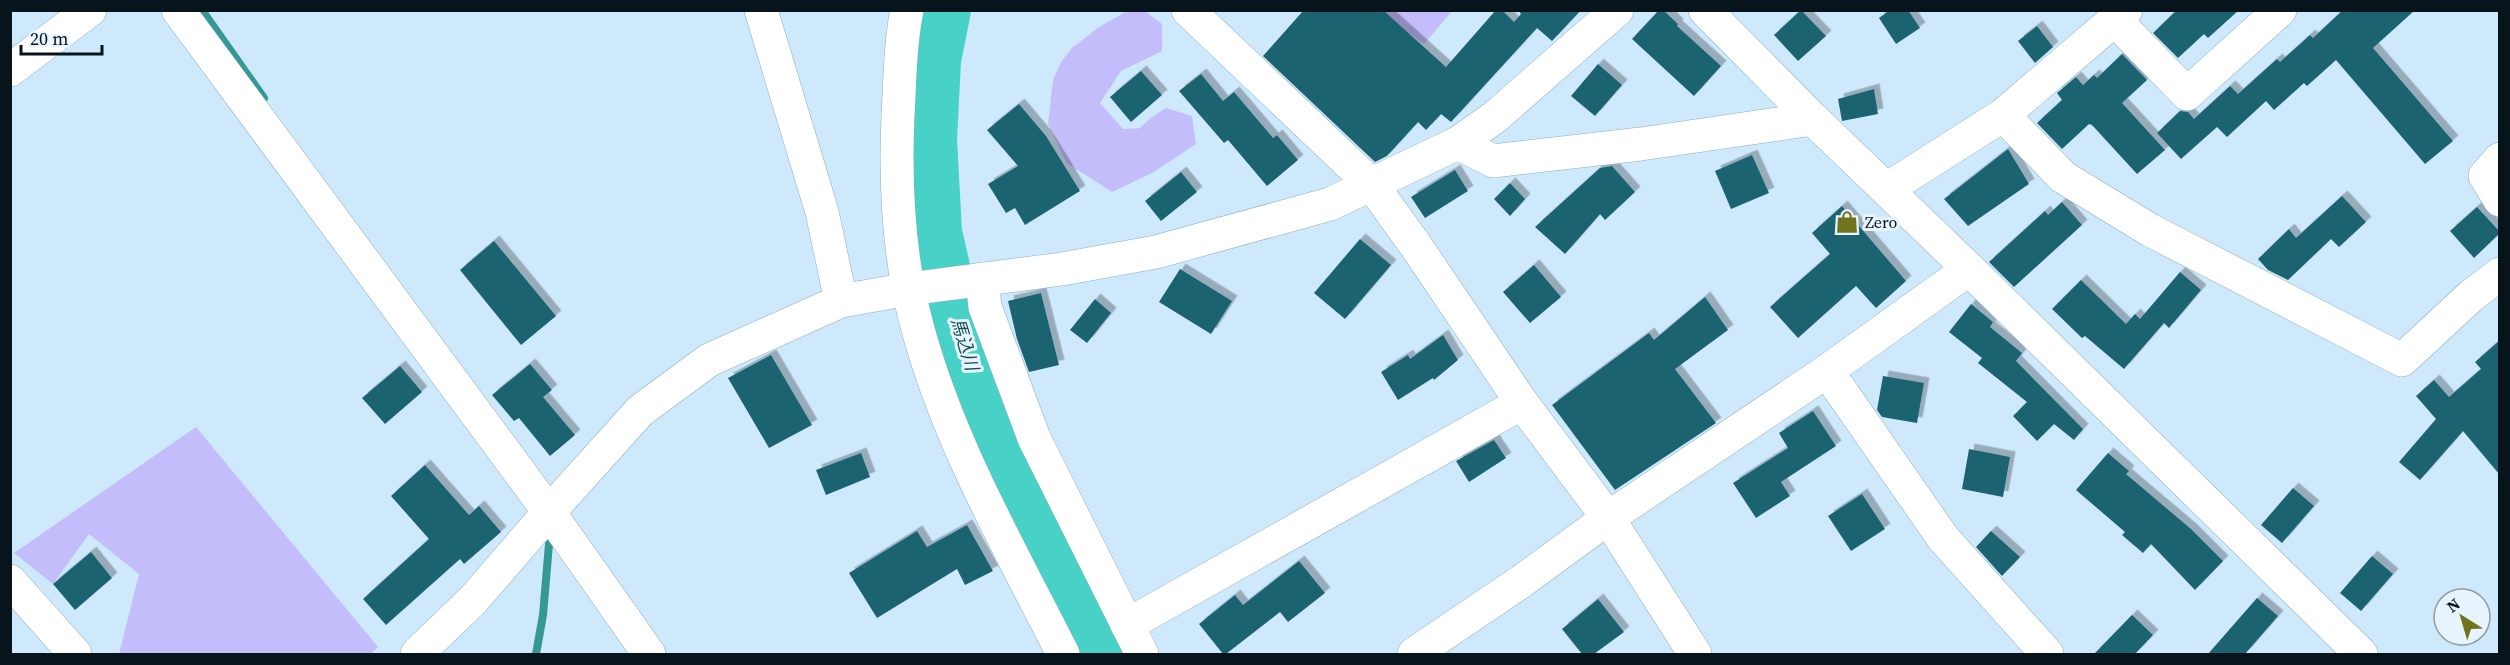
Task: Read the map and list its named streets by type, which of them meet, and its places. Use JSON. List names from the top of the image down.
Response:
{
  "water": ["馬込川"],
  "places": {
    "shop": ["Zero"]
  },
  "scale_bar": "20 m",
  "north": "top left"
}
